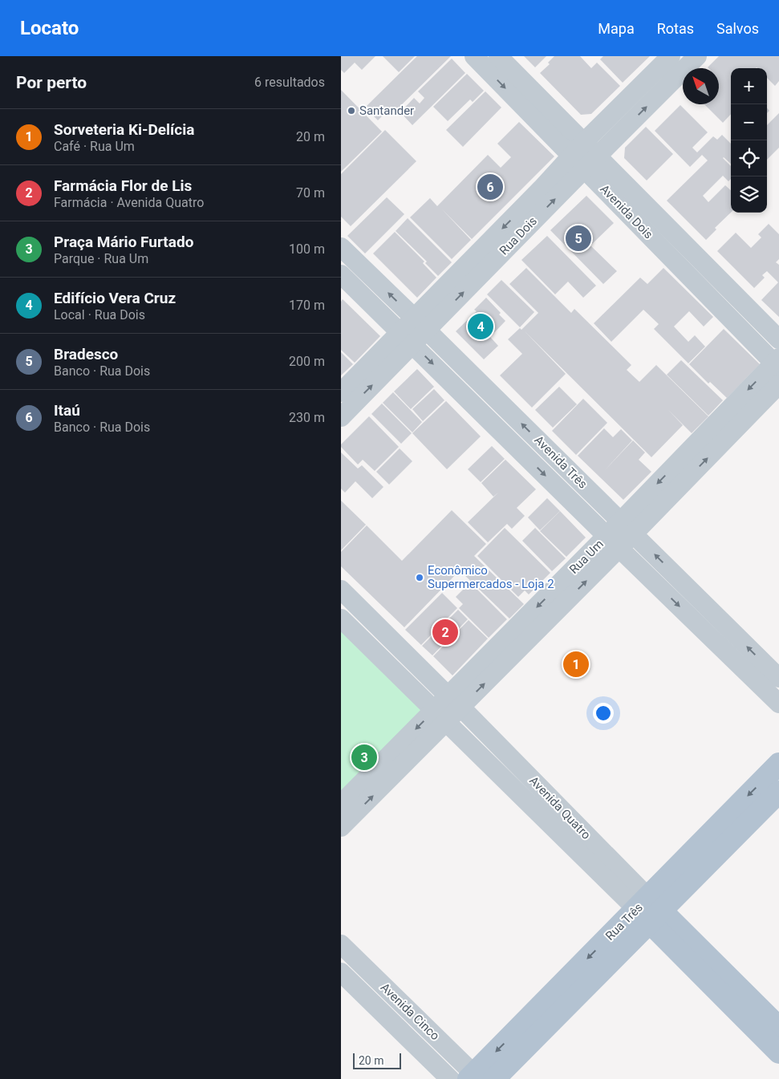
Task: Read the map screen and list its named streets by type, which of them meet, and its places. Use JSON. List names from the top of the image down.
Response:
{
  "streets": {
    "main road": ["Avenida Quatro", "Rua Três"],
    "street": [
      "Avenida Dois",
      "Rua Dois",
      "Avenida Três",
      "Rua Um",
      "Avenida Cinco"
    ]
  },
  "crossings": [
    ["Avenida Dois", "Rua Dois"],
    ["Avenida Dois", "Rua Um"],
    ["Rua Dois", "Avenida Três"],
    ["Avenida Três", "Rua Um"],
    ["Rua Um", "Avenida Quatro"],
    ["Avenida Quatro", "Rua Três"],
    ["Rua Três", "Avenida Cinco"]
  ],
  "places": ["Santander", "Econômico Supermercados - Loja 2"],
  "scale_bar": "20 m",
  "north": "top left",
  "page": {
    "header": "Locato",
    "nav": ["Mapa", "Rotas", "Salvos"],
    "heading": ["Por perto", "6 resultados"],
    "map_buttons": ["+", "−"],
    "list": [
      {
        "mark": "1",
        "name": "Sorveteria Ki-Delícia",
        "note": "Café · Rua Um",
        "value": "20 m"
      },
      {
        "mark": "2",
        "name": "Farmácia Flor de Lis",
        "note": "Farmácia · Avenida Quatro",
        "value": "70 m"
      },
      {
        "mark": "3",
        "name": "Praça Mário Furtado",
        "note": "Parque · Rua Um",
        "value": "100 m"
      },
      {
        "mark": "4",
        "name": "Edifício Vera Cruz",
        "note": "Local · Rua Dois",
        "value": "170 m"
      },
      {
        "mark": "5",
        "name": "Bradesco",
        "note": "Banco · Rua Dois",
        "value": "200 m"
      },
      {
        "mark": "6",
        "name": "Itaú",
        "note": "Banco · Rua Dois",
        "value": "230 m"
      }
    ],
    "pins": [
      "6",
      "5",
      "4",
      "2",
      "1",
      "3"
    ],
    "scale": "20 m"
  }
}
